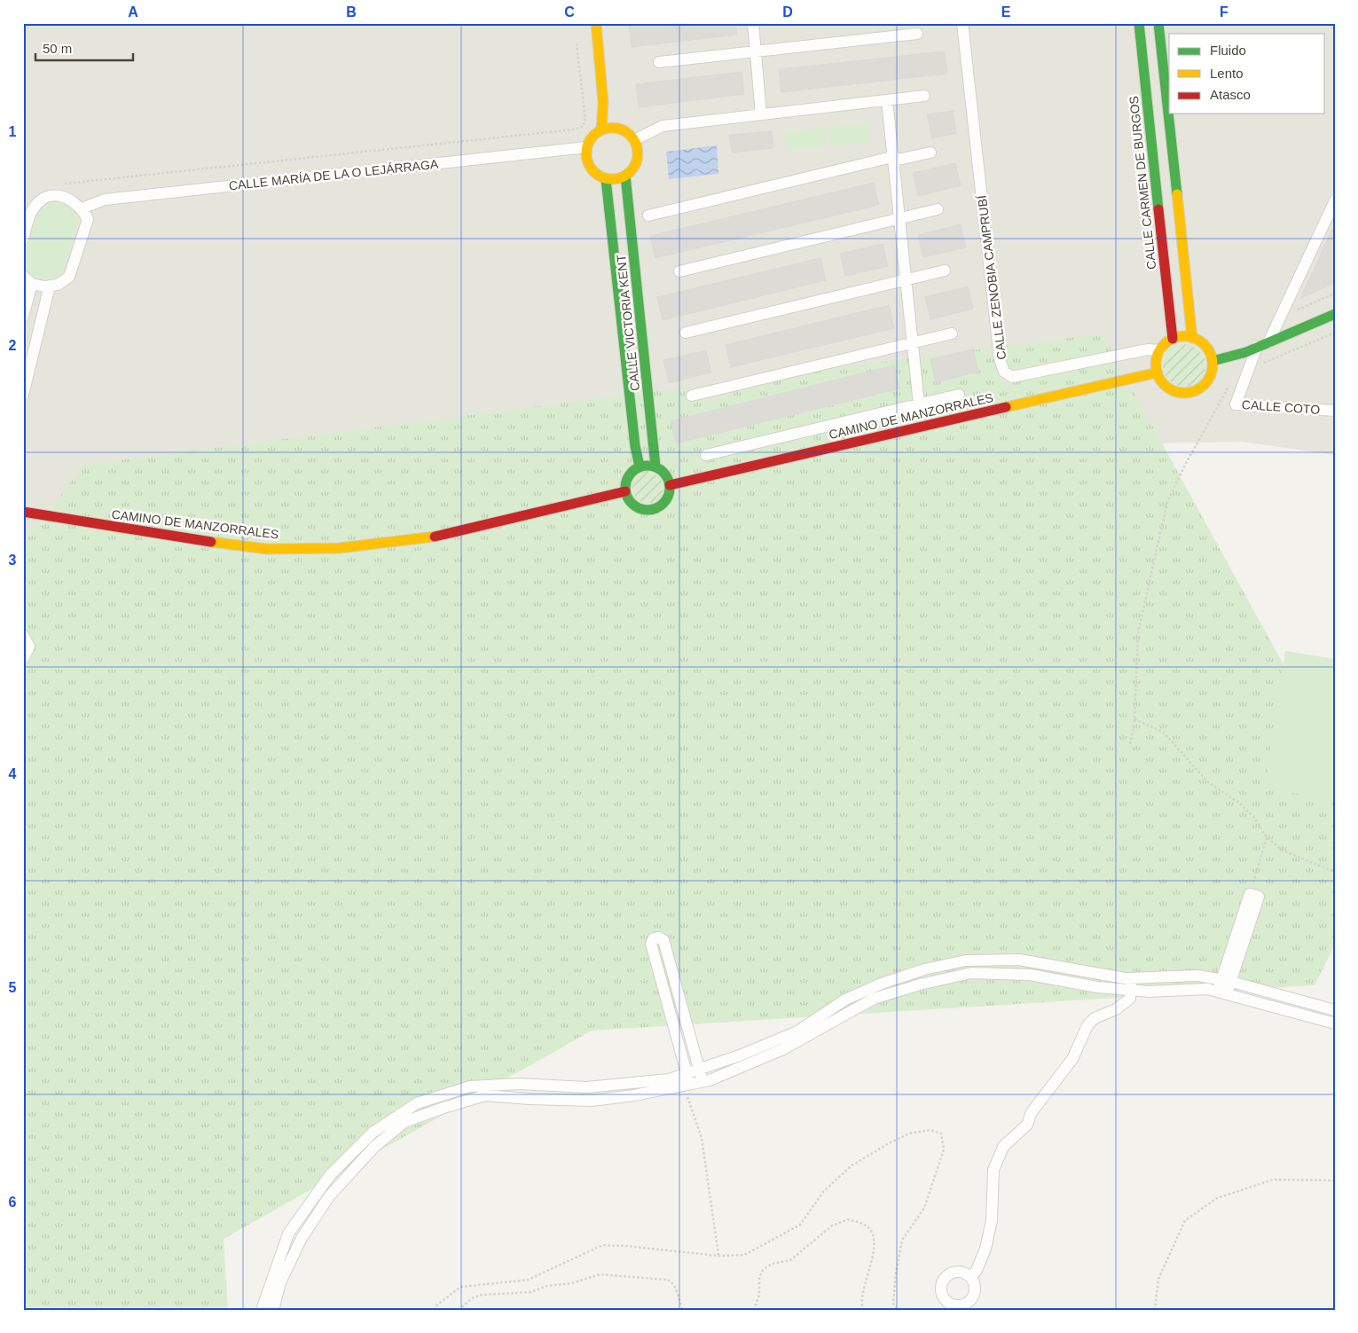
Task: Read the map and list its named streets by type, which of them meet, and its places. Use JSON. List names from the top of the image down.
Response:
{
  "streets": {
    "street": [
      "CALLE MARÍA DE LA O LEJÁRRAGA",
      "CALLE CARMEN DE BURGOS",
      "CALLE ZENOBIA CAMPRUBÍ",
      "CALLE VICTORIA KENT",
      "CALLE COTO",
      "CAMINO DE MANZORRALES"
    ]
  },
  "crossings": [
    ["CALLE MARÍA DE LA O LEJÁRRAGA", "CALLE VICTORIA KENT"],
    ["CALLE CARMEN DE BURGOS", "CALLE ZENOBIA CAMPRUBÍ"],
    ["CALLE CARMEN DE BURGOS", "CAMINO DE MANZORRALES"],
    ["CALLE ZENOBIA CAMPRUBÍ", "CAMINO DE MANZORRALES"],
    ["CALLE VICTORIA KENT", "CAMINO DE MANZORRALES"]
  ],
  "legend": ["Fluido", "Lento", "Atasco"],
  "scale_bar": "50 m",
  "grid": {
    "columns": [
      "A",
      "B",
      "C",
      "D",
      "E",
      "F"
    ],
    "rows": [
      "1",
      "2",
      "3",
      "4",
      "5",
      "6"
    ]
  }
}
